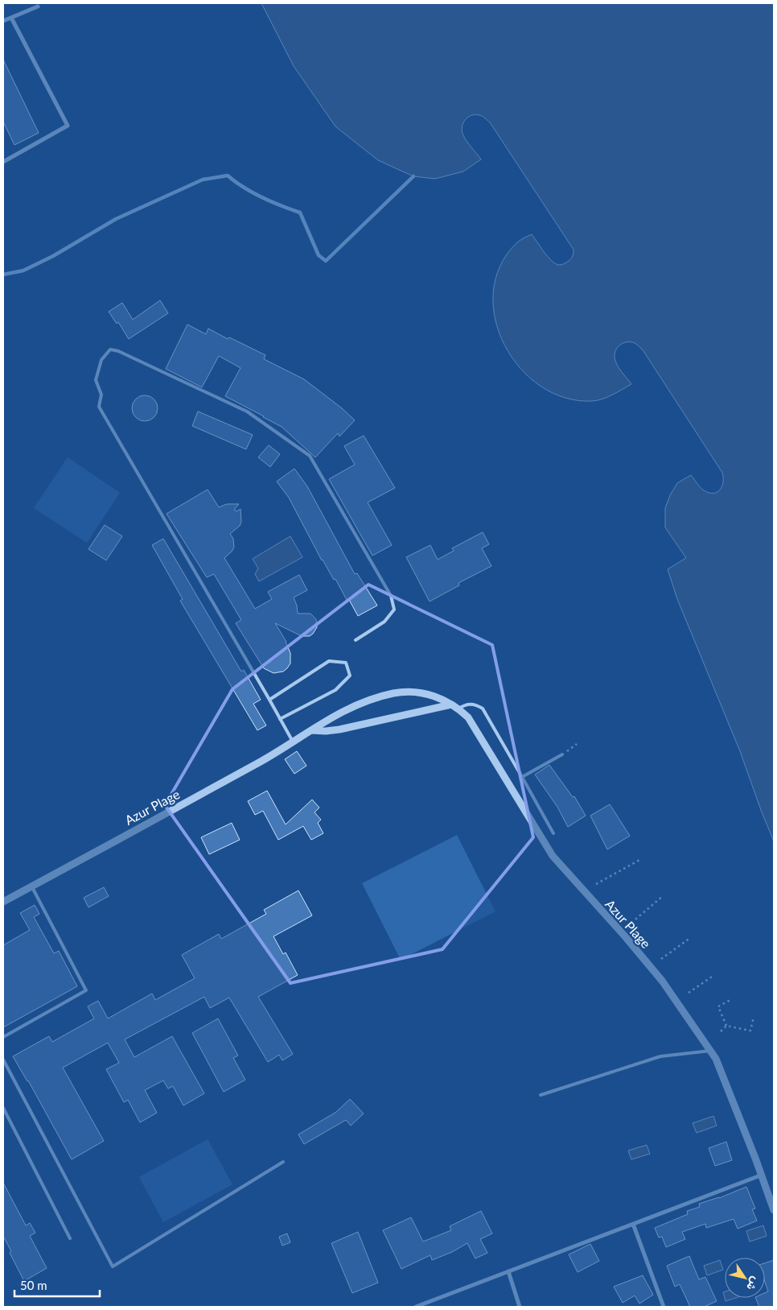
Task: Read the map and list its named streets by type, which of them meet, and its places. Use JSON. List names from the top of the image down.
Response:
{
  "streets": {
    "street": ["Azur Plage"]
  },
  "scale_bar": "50 m",
  "north": "bottom right"
}
